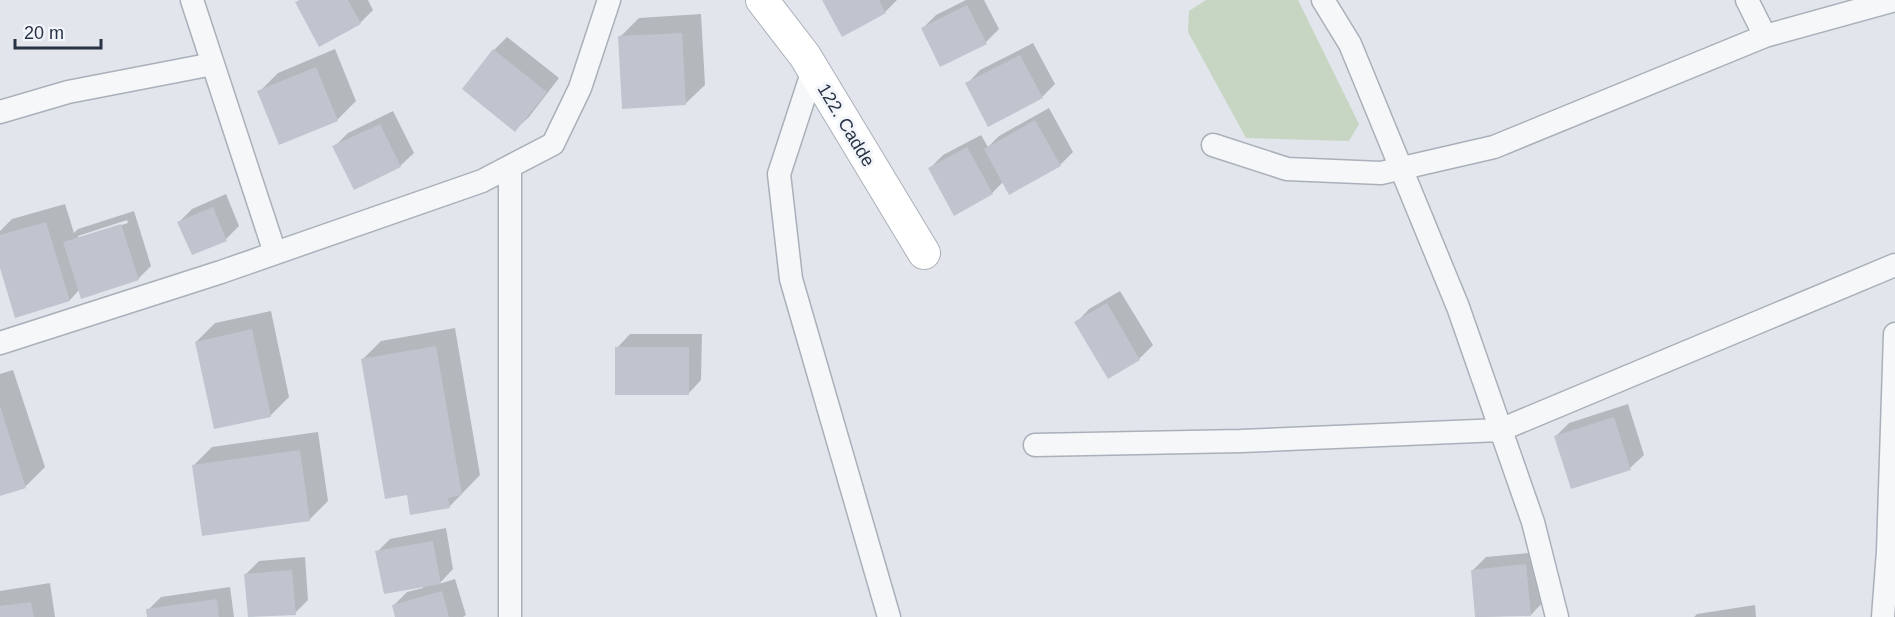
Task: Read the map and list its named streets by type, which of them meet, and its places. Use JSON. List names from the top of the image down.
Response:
{
  "streets": {
    "street": ["122. Cadde"]
  },
  "scale_bar": "20 m"
}
